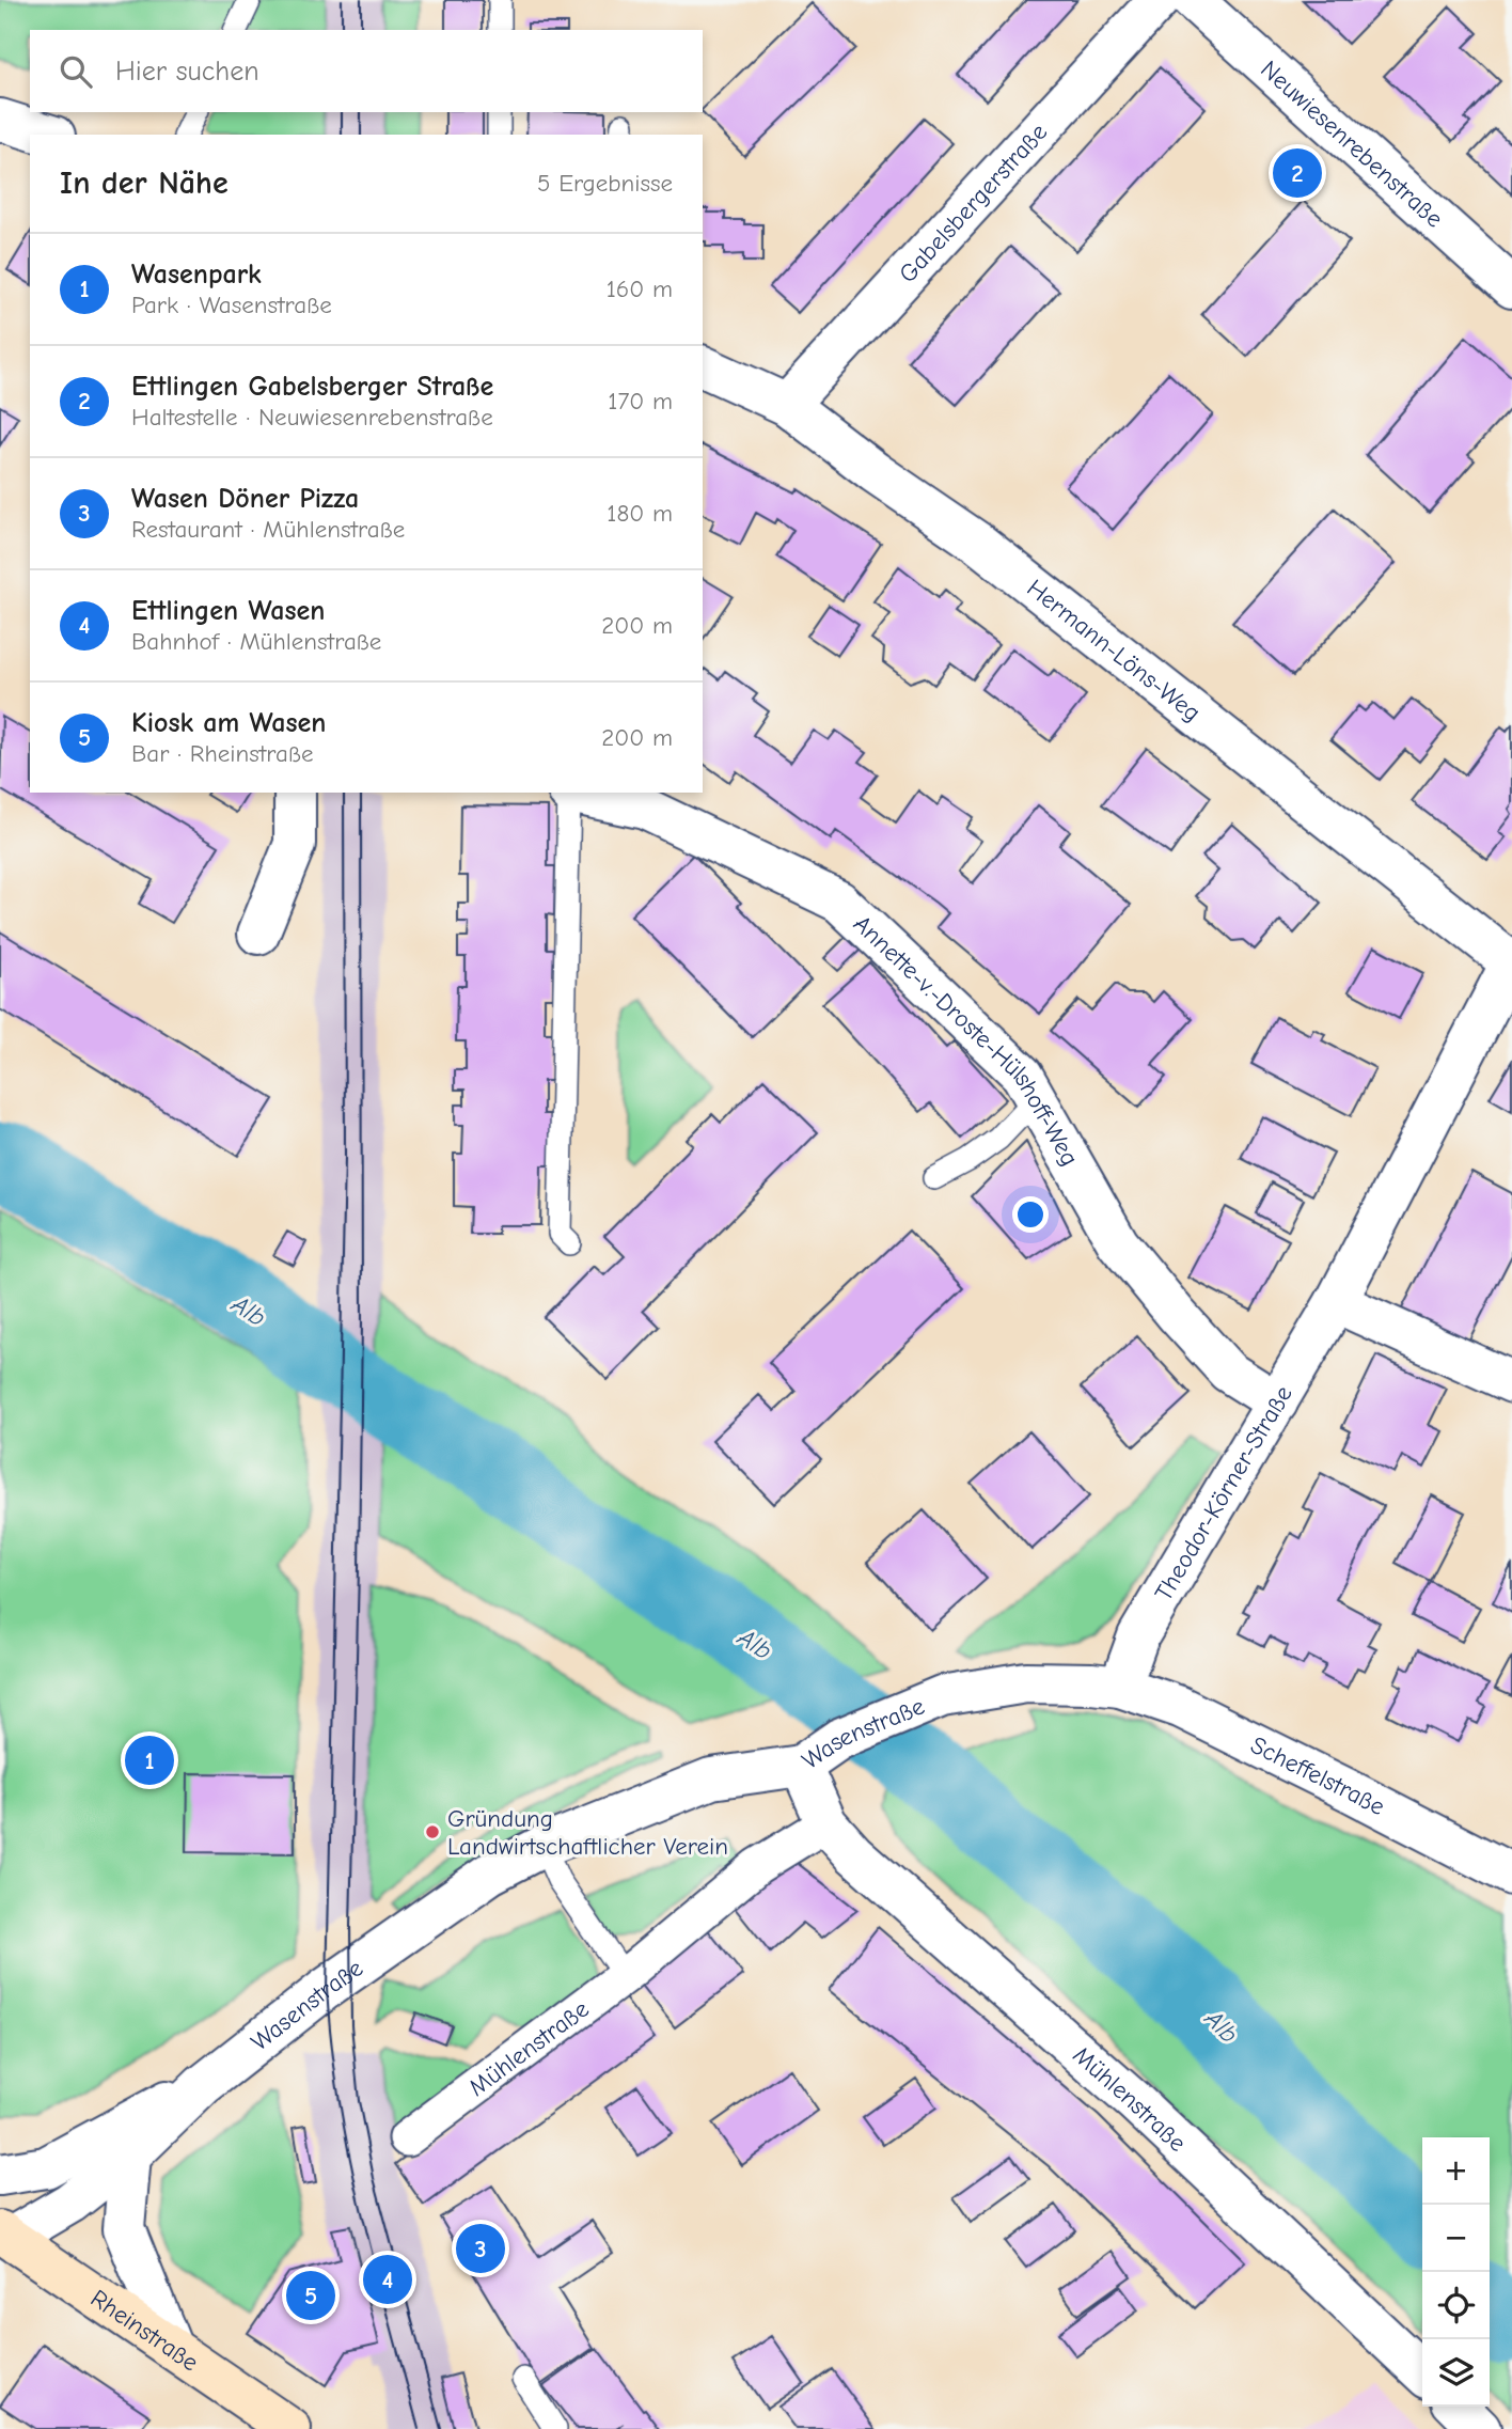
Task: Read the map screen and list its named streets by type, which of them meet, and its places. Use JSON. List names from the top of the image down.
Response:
{
  "streets": {
    "main road": ["Rheinstraße"],
    "street": [
      "Neuwiesenrebenstraße",
      "Gabelsbergerstraße",
      "Hermann-Löns-Weg",
      "Annette-v.-Droste-Hülshoff-Weg",
      "Theodor-Körner-Straße",
      "Wasenstraße",
      "Scheffelstraße",
      "Mühlenstraße"
    ]
  },
  "crossings": [
    ["Gabelsbergerstraße", "Hermann-Löns-Weg"],
    ["Hermann-Löns-Weg", "Theodor-Körner-Straße"],
    ["Annette-v.-Droste-Hülshoff-Weg", "Theodor-Körner-Straße"],
    ["Theodor-Körner-Straße", "Wasenstraße"],
    ["Theodor-Körner-Straße", "Scheffelstraße"],
    ["Wasenstraße", "Scheffelstraße"],
    ["Wasenstraße", "Mühlenstraße"],
    ["Wasenstraße", "Rheinstraße"]
  ],
  "water": ["Alb"],
  "places": ["Gründung Landwirtschaftlicher Verein"],
  "page": {
    "search": "Hier suchen",
    "heading": ["In der Nähe", "5 Ergebnisse"],
    "pins": [
      "2",
      "1",
      "3",
      "4",
      "5"
    ],
    "list": [
      {
        "mark": "1",
        "name": "Wasenpark",
        "note": "Park · Wasenstraße",
        "value": "160 m"
      },
      {
        "mark": "2",
        "name": "Ettlingen Gabelsberger Straße",
        "note": "Haltestelle · Neuwiesenrebenstraße",
        "value": "170 m"
      },
      {
        "mark": "3",
        "name": "Wasen Döner Pizza",
        "note": "Restaurant · Mühlenstraße",
        "value": "180 m"
      },
      {
        "mark": "4",
        "name": "Ettlingen Wasen",
        "note": "Bahnhof · Mühlenstraße",
        "value": "200 m"
      },
      {
        "mark": "5",
        "name": "Kiosk am Wasen",
        "note": "Bar · Rheinstraße",
        "value": "200 m"
      }
    ],
    "map_buttons": ["+", "−"]
  }
}
